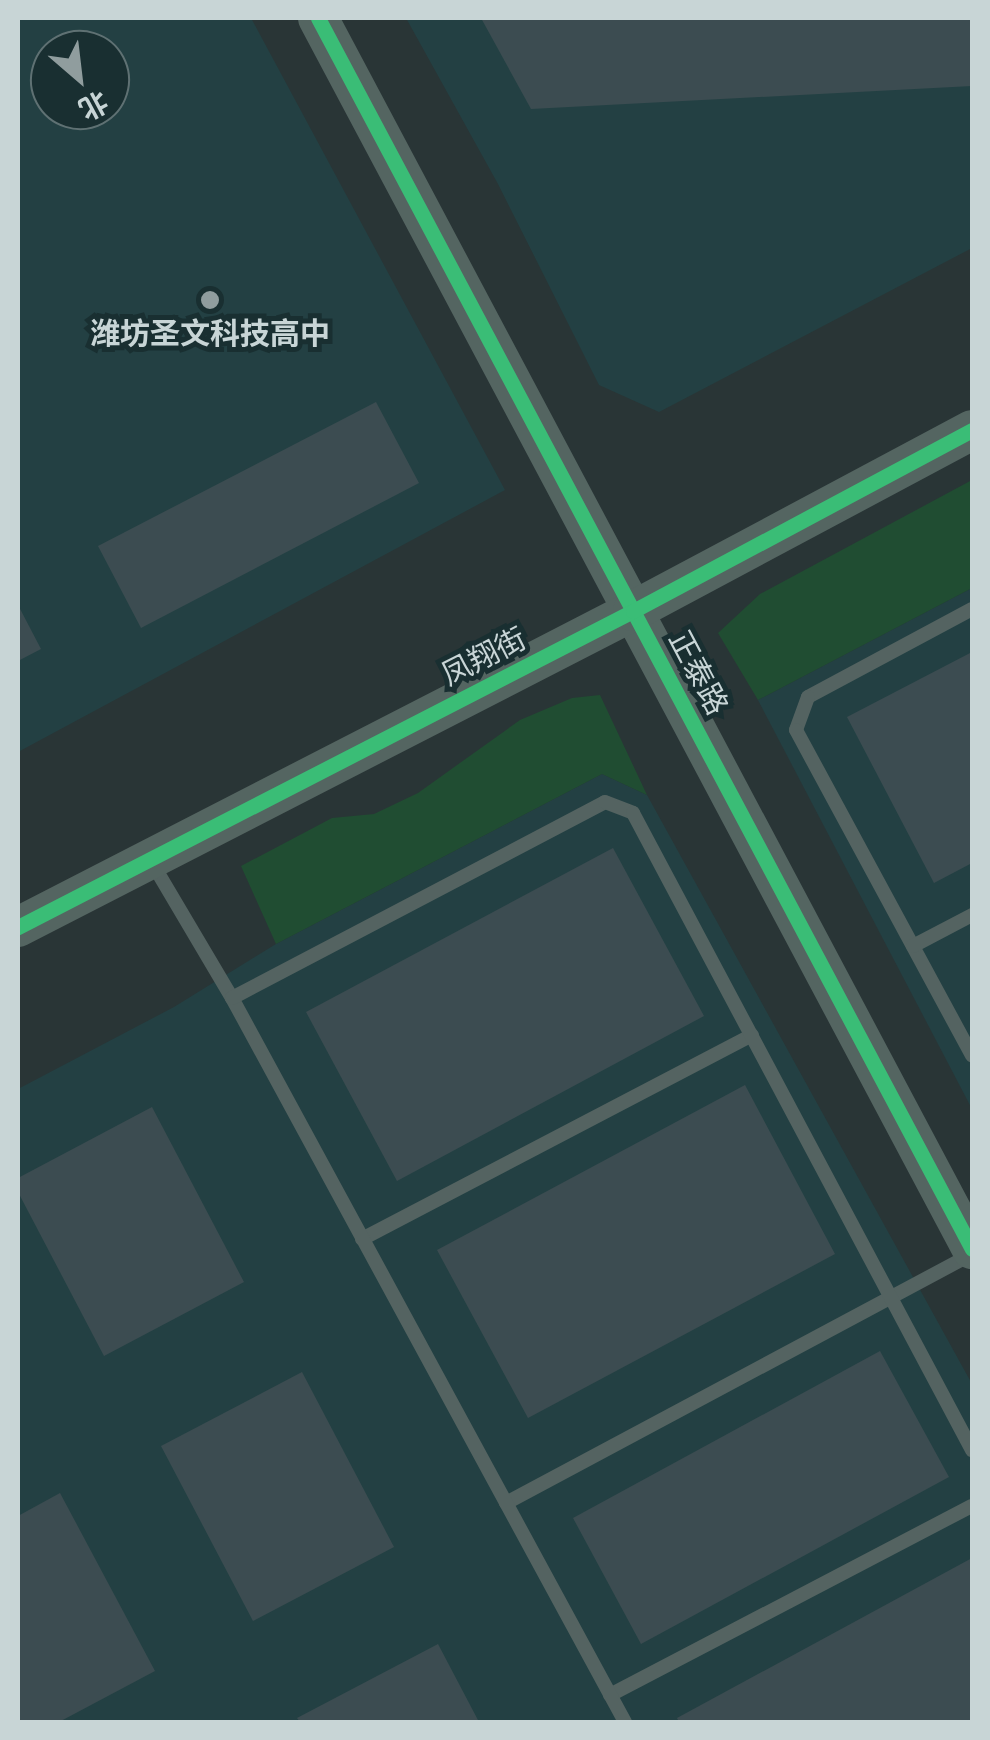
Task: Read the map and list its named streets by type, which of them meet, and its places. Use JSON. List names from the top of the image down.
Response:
{
  "streets": {
    "street": ["凤翔街", "正泰路"]
  },
  "crossings": [
    ["凤翔街", "正泰路"]
  ],
  "places": ["潍坊圣文科技高中"],
  "north": "bottom right"
}
